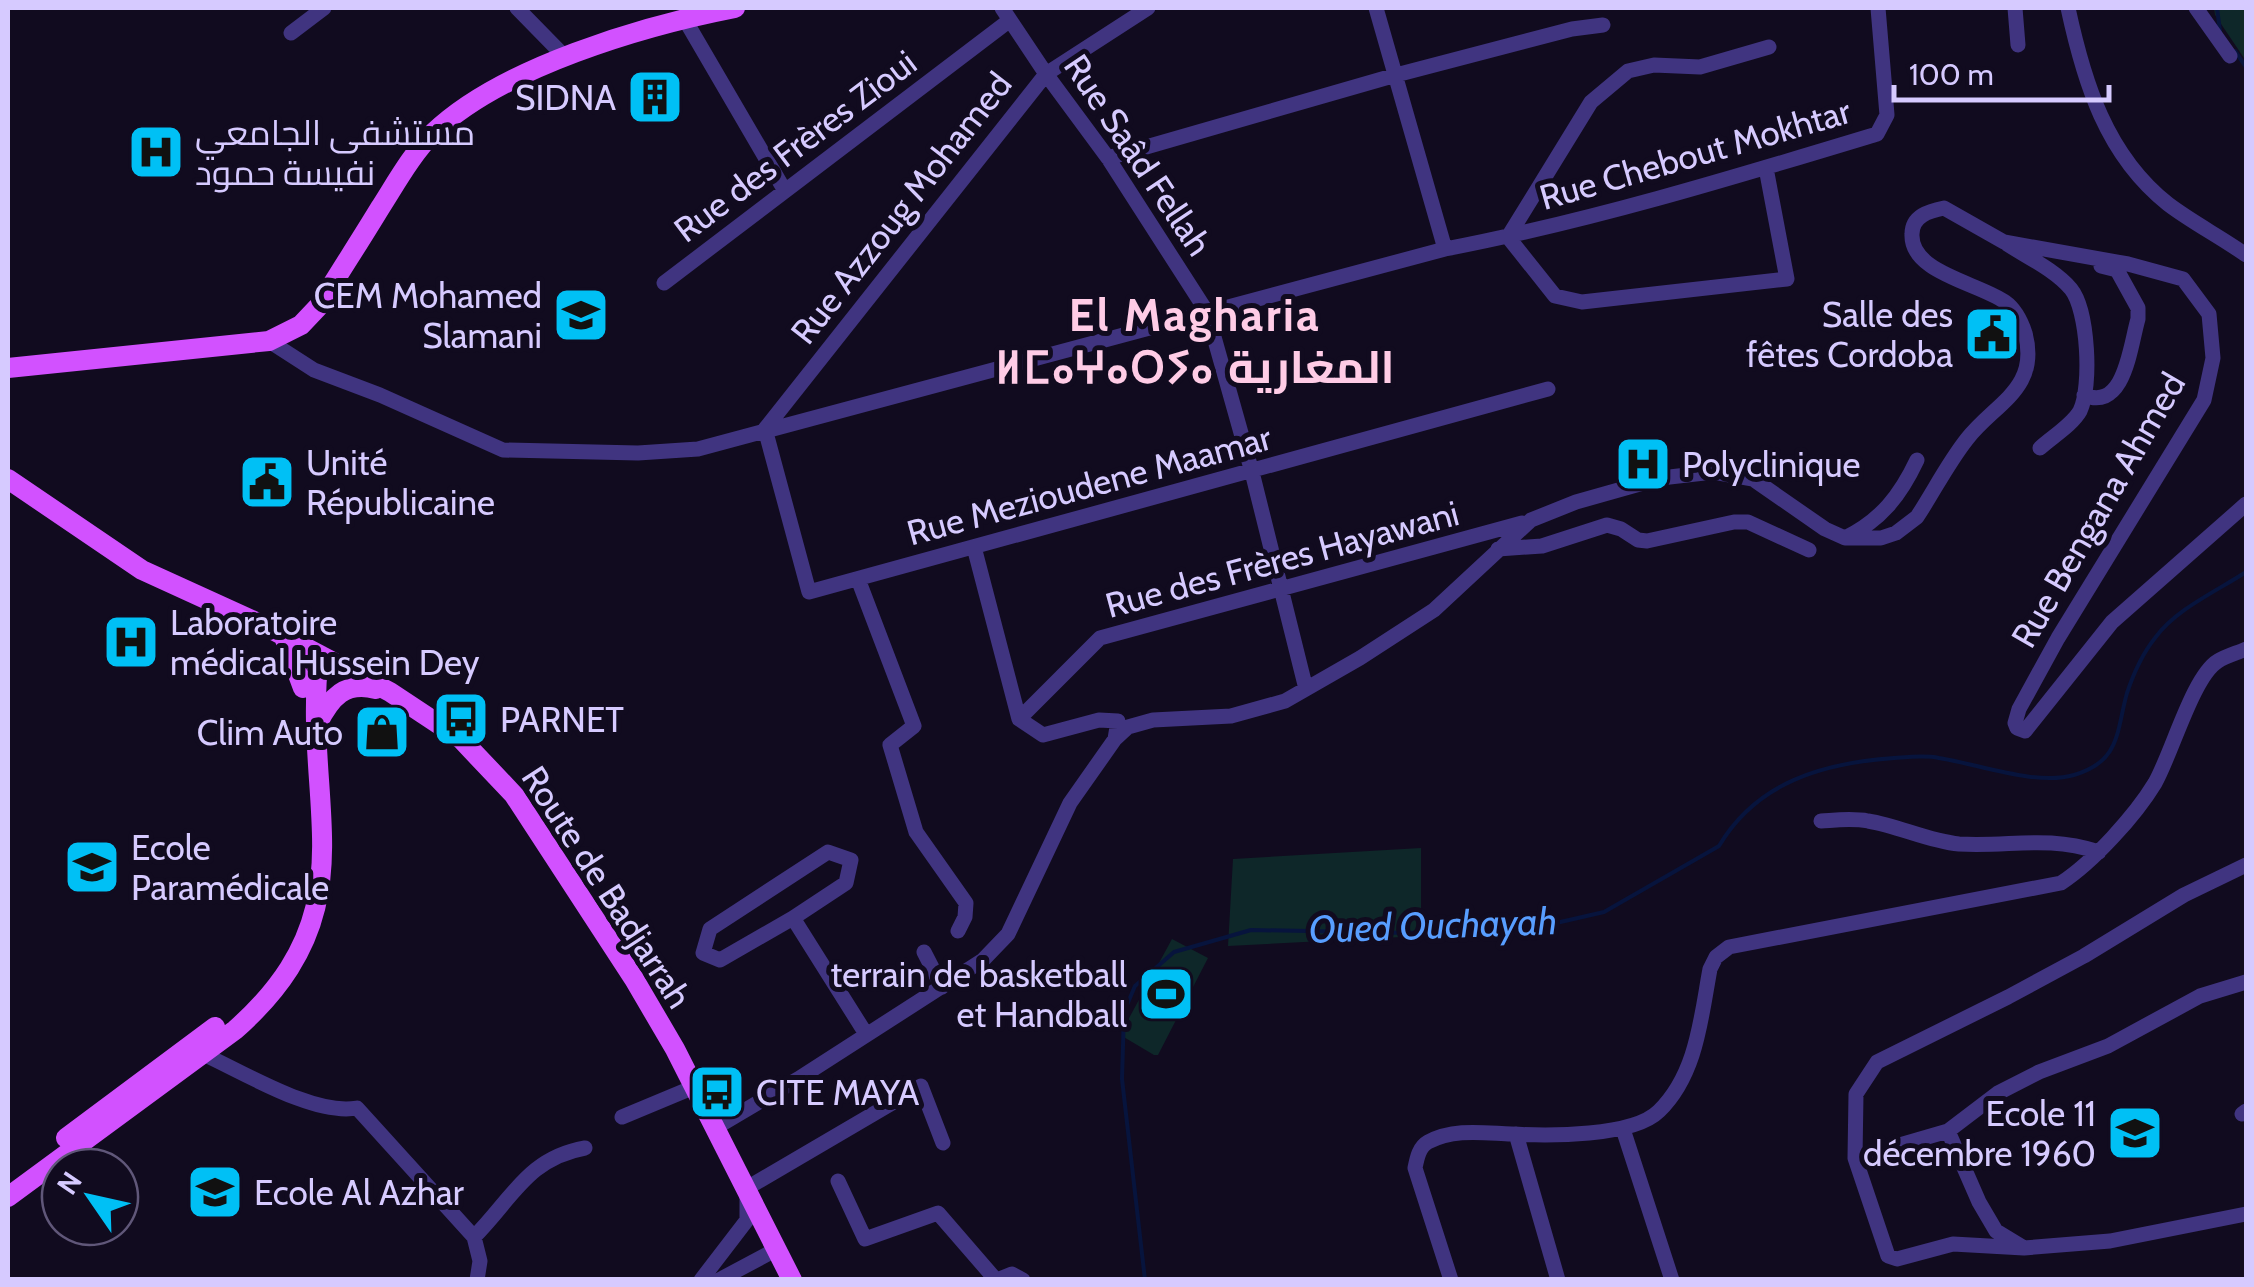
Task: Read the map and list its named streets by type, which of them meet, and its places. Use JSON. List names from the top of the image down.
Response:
{
  "streets": {
    "main road": ["Route de Badjarrah"],
    "street": [
      "Rue des Frères Zioui",
      "Rue Chebout Mokhtar",
      "Rue Saâd Fellah",
      "Rue Azzoug Mohamed",
      "Rue Mezioudene Maamar",
      "Rue Bengana Ahmed",
      "Rue des Frères Hayawani"
    ]
  },
  "crossings": [
    ["Rue des Frères Zioui", "Rue Saâd Fellah"],
    ["Rue Chebout Mokhtar", "Rue Saâd Fellah"],
    ["Rue Chebout Mokhtar", "Rue Azzoug Mohamed"],
    ["Rue Chebout Mokhtar", "Rue Mezioudene Maamar"],
    ["Rue Saâd Fellah", "Rue Azzoug Mohamed"],
    ["Rue Saâd Fellah", "Rue Mezioudene Maamar"],
    ["Rue Saâd Fellah", "Rue des Frères Hayawani"],
    ["Rue Azzoug Mohamed", "Rue Mezioudene Maamar"]
  ],
  "districts": ["El Magharia ⵍⵎⴰⵖⴰⵔⵢⴰ المغارية"],
  "water": ["Oued Ouchayah"],
  "places": {
    "building": ["SIDNA"],
    "hospital": ["مستشفى الجامعي نفيسة حمود", "Polyclinique", "Laboratoire médical Hussein Dey"],
    "school or university": [
      "CEM Mohamed Slamani",
      "Ecole Paramédicale",
      "Ecole 11 décembre 1960",
      "Ecole Al Azhar"
    ],
    "public building": ["Salle des fêtes Cordoba", "Unité Républicaine"],
    "bus stop": ["PARNET", "CITE MAYA"],
    "shop": ["Clim Auto"],
    "sports": ["terrain de basketball et Handball"]
  },
  "scale_bar": "100 m",
  "north": "top left"
}
